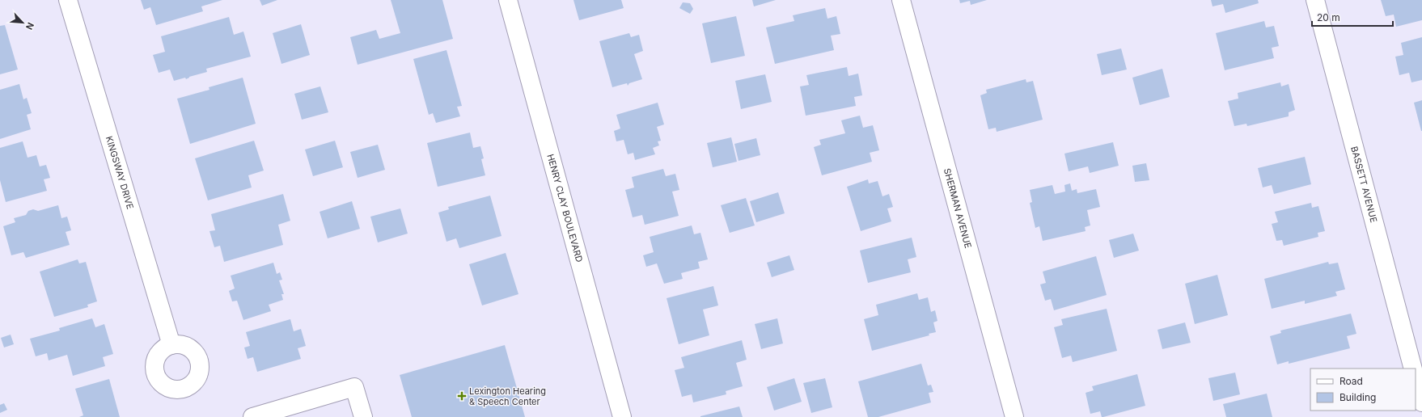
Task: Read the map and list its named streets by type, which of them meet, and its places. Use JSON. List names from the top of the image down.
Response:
{
  "streets": {
    "street": [
      "KINGSWAY DRIVE",
      "BASSETT AVENUE",
      "HENRY CLAY BOULEVARD",
      "SHERMAN AVENUE"
    ]
  },
  "places": {
    "health": ["Lexington Hearing & Speech Center"]
  },
  "legend": ["Road", "Building"],
  "scale_bar": "20 m",
  "north": "bottom right"
}
